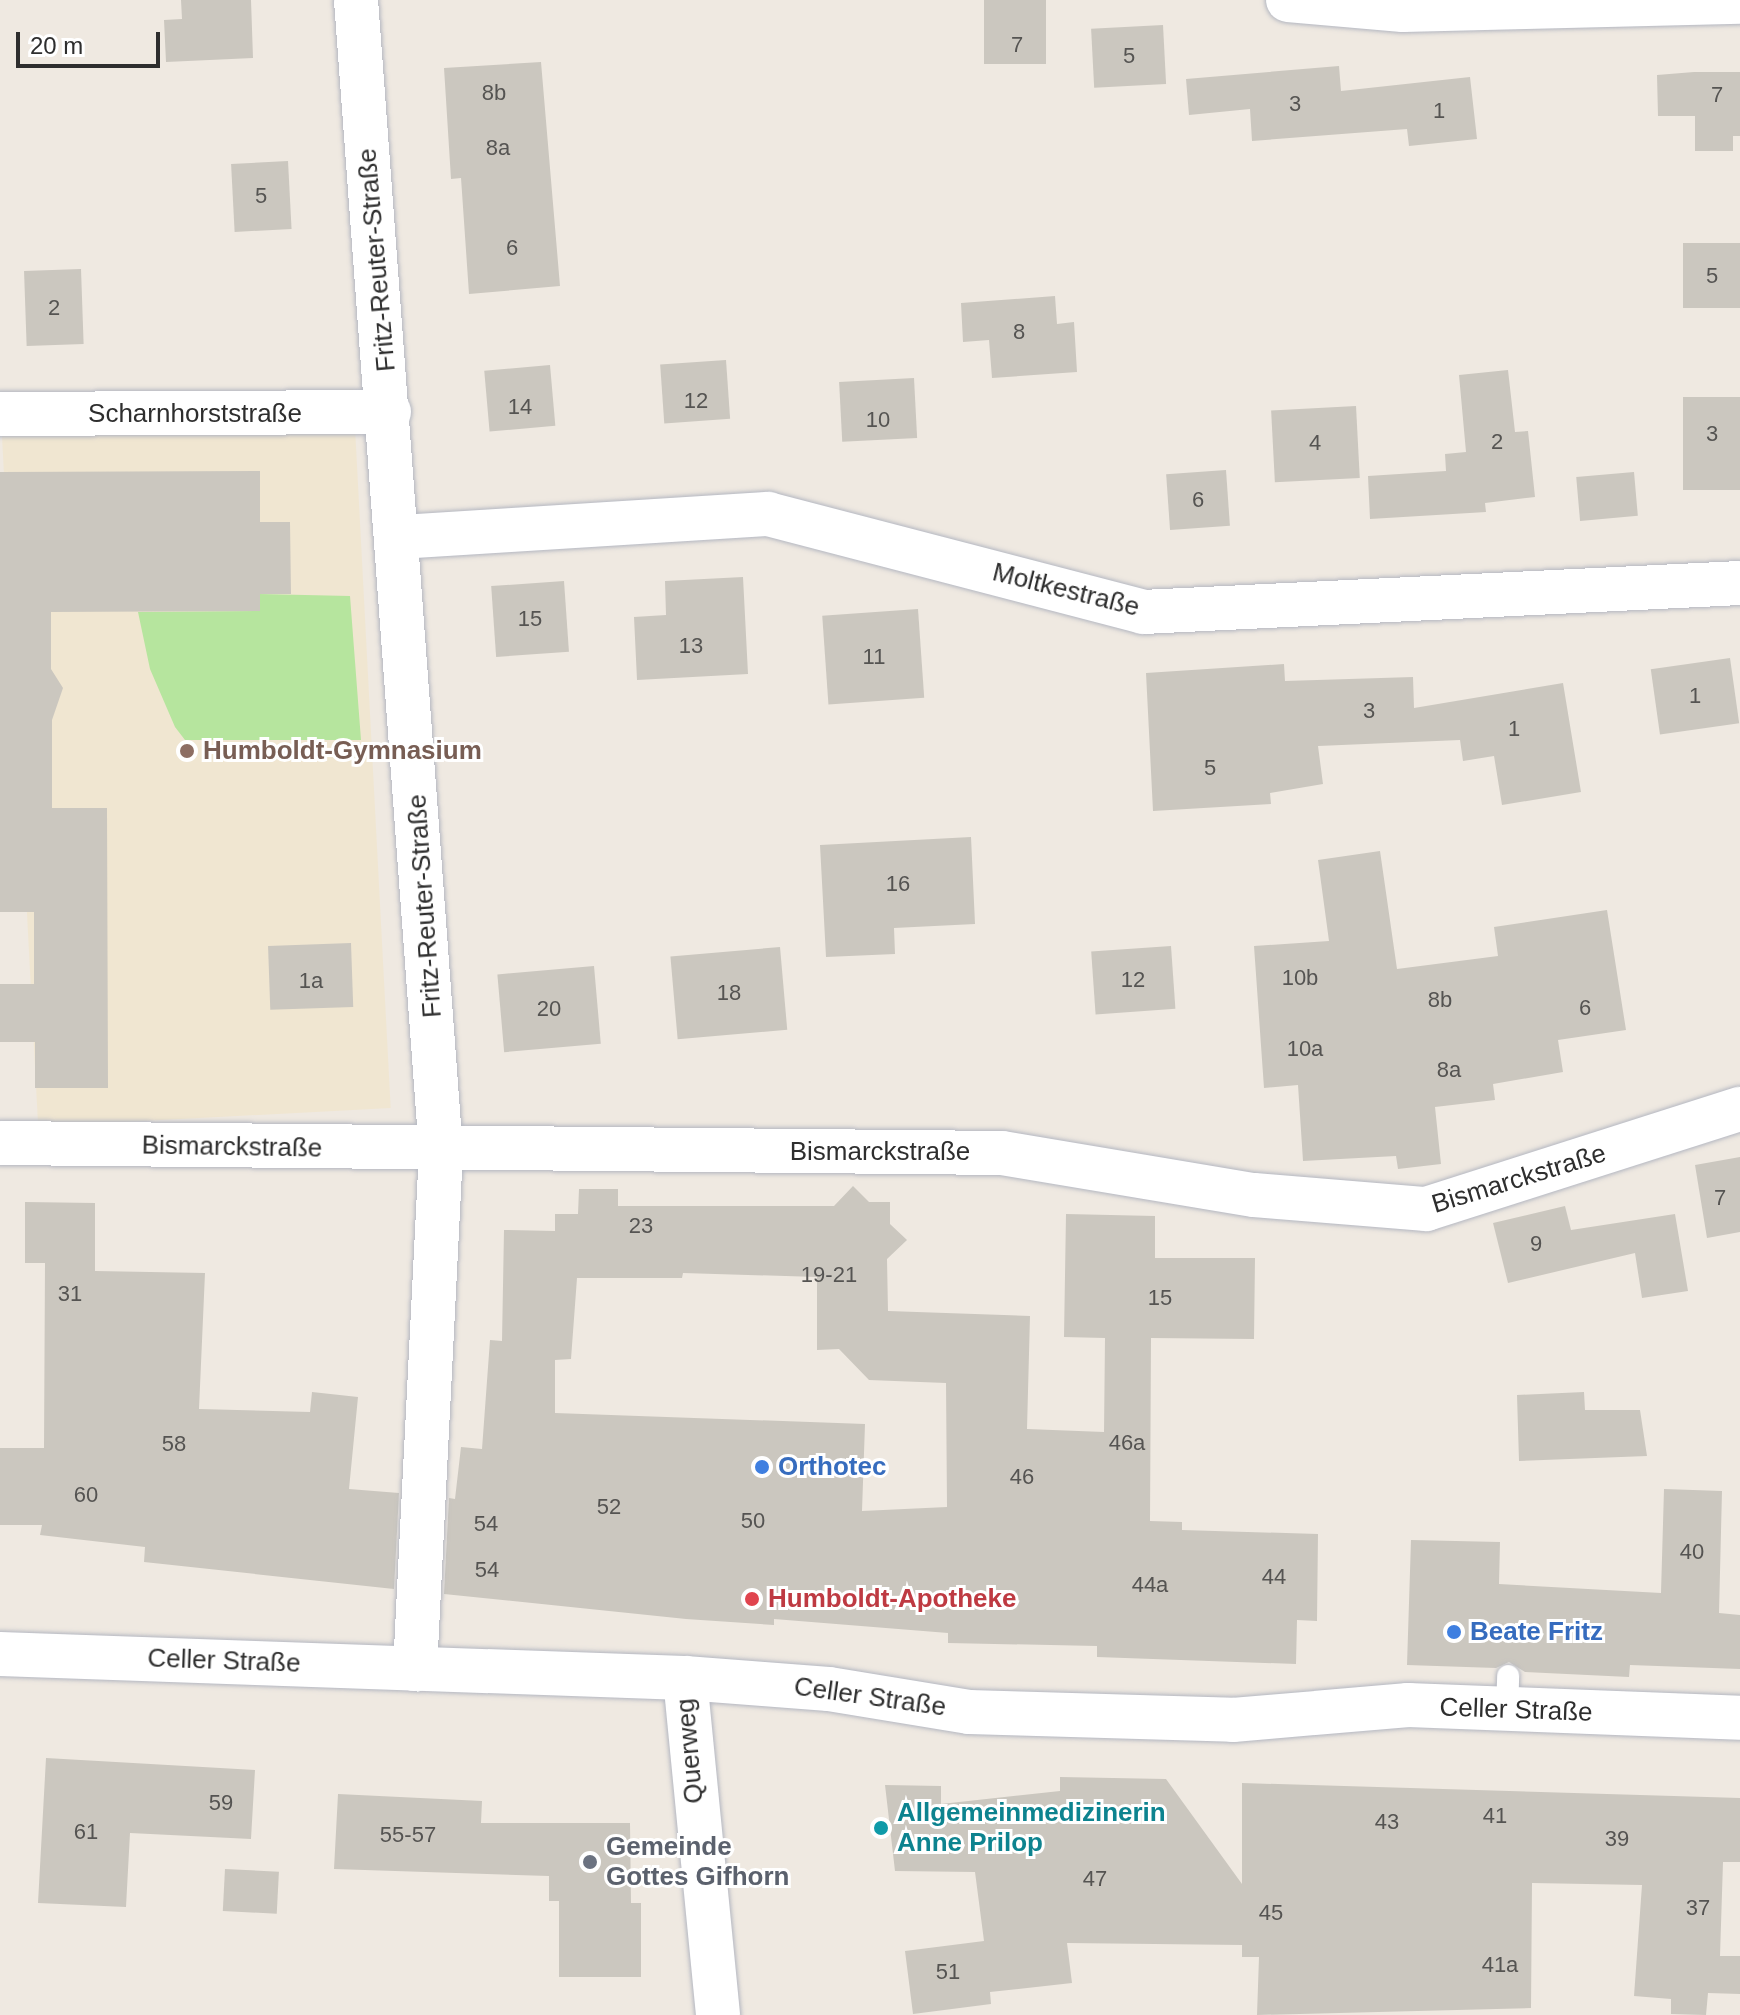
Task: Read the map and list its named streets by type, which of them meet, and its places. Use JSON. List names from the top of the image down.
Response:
{
  "streets": {
    "street": [
      "Fritz-Reuter-Straße",
      "Scharnhorststraße",
      "Moltkestraße",
      "Bismarckstraße",
      "Celler Straße",
      "Querweg"
    ]
  },
  "crossings": [
    ["Fritz-Reuter-Straße", "Scharnhorststraße"],
    ["Fritz-Reuter-Straße", "Moltkestraße"],
    ["Fritz-Reuter-Straße", "Bismarckstraße"],
    ["Fritz-Reuter-Straße", "Celler Straße"],
    ["Celler Straße", "Querweg"]
  ],
  "places": [
    "Humboldt-Gymnasium",
    "Orthotec",
    "Humboldt-Apotheke",
    "Beate Fritz",
    "Allgemeinmedizinerin Anne Prilop",
    "Gemeinde Gottes Gifhorn"
  ],
  "house_numbers": [
    "7",
    "5",
    "8b",
    "7",
    "3",
    "1",
    "8a",
    "5",
    "6",
    "5",
    "2",
    "8",
    "12",
    "14",
    "10",
    "3",
    "2",
    "4",
    "6",
    "15",
    "13",
    "11",
    "1",
    "3",
    "1",
    "5",
    "16",
    "10b",
    "12",
    "1a",
    "18",
    "8b",
    "6",
    "20",
    "10a",
    "8a",
    "7",
    "23",
    "9",
    "19-21",
    "31",
    "15",
    "46a",
    "58",
    "46",
    "60",
    "52",
    "50",
    "54",
    "40",
    "54",
    "44",
    "44a",
    "59",
    "41",
    "43",
    "61",
    "55-57",
    "39",
    "47",
    "37",
    "45",
    "41a",
    "51"
  ],
  "scale_bar": "20 m"
}
